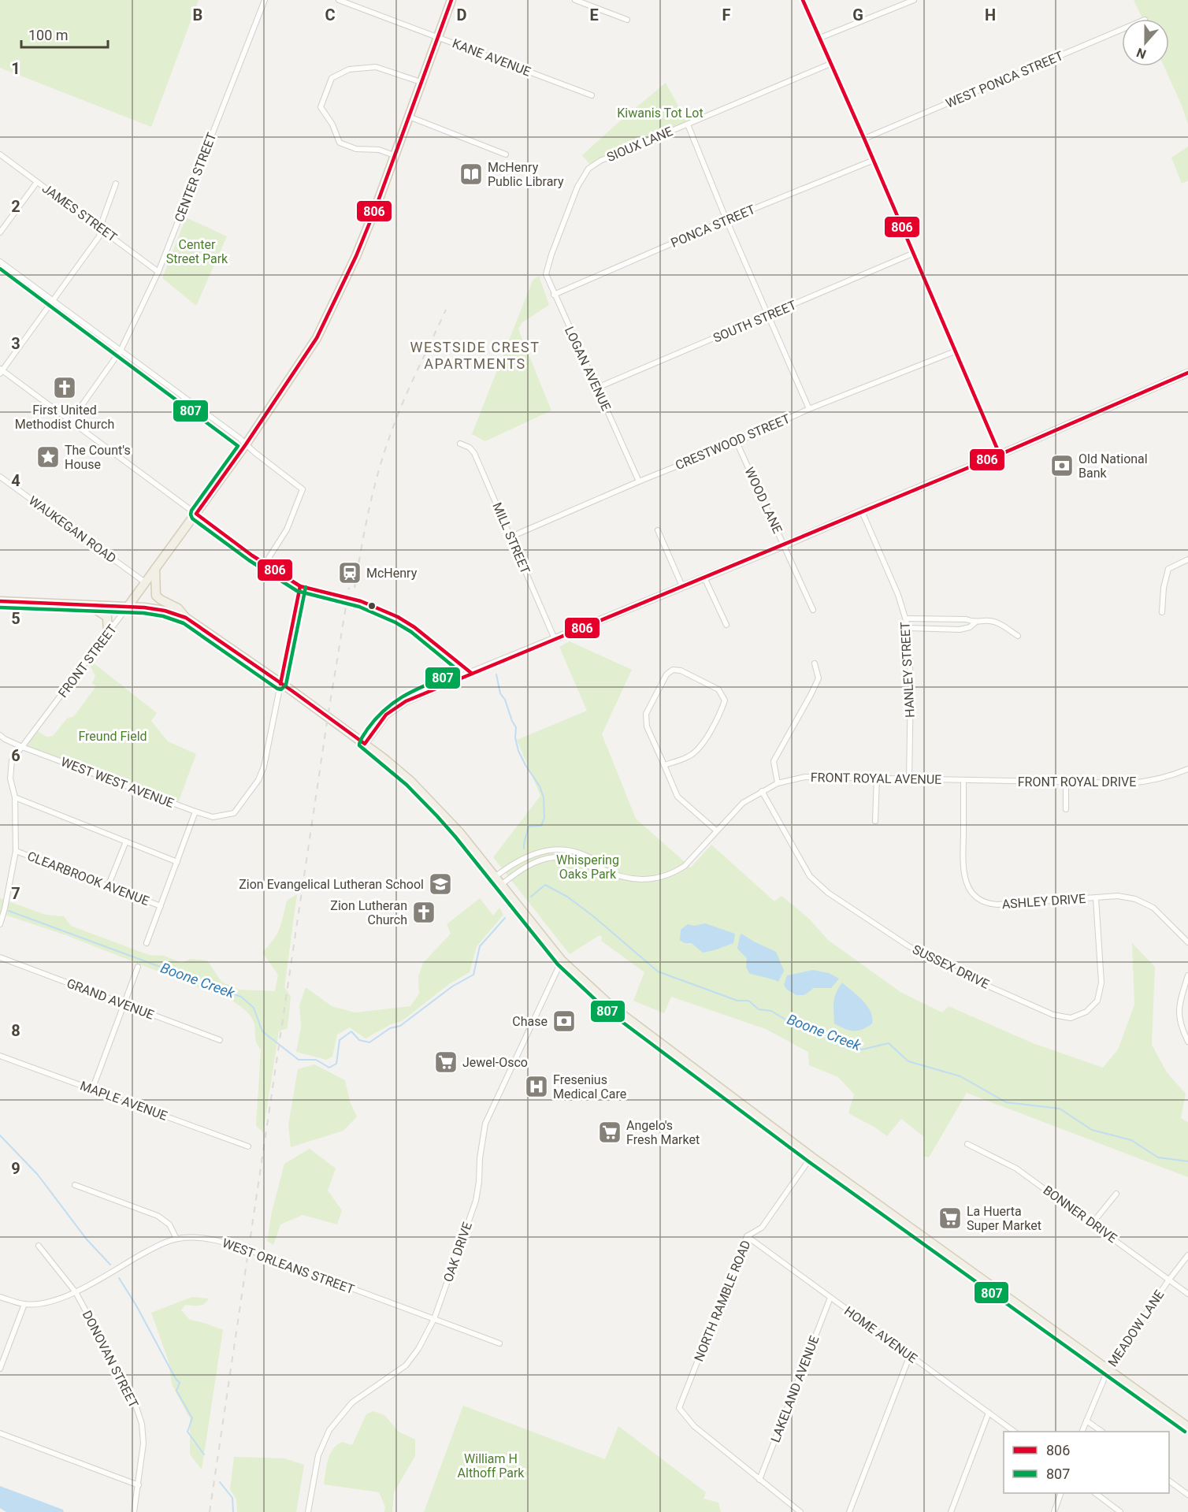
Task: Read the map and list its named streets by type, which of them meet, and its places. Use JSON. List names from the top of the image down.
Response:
{
  "streets": {
    "main road": ["FRONT STREET"],
    "street": [
      "KANE AVENUE",
      "WEST PONCA STREET",
      "SIOUX LANE",
      "CENTER STREET",
      "JAMES STREET",
      "PONCA STREET",
      "SOUTH STREET",
      "LOGAN AVENUE",
      "CRESTWOOD STREET",
      "WOOD LANE",
      "WAUKEGAN ROAD",
      "MILL STREET",
      "HANLEY STREET",
      "FRONT ROYAL AVENUE",
      "FRONT ROYAL DRIVE",
      "WEST WEST AVENUE",
      "CLEARBROOK AVENUE",
      "ASHLEY DRIVE",
      "SUSSEX DRIVE",
      "GRAND AVENUE",
      "MAPLE AVENUE",
      "BONNER DRIVE",
      "OAK DRIVE",
      "WEST ORLEANS STREET",
      "NORTH RAMBLE ROAD",
      "MEADOW LANE",
      "HOME AVENUE",
      "DONOVAN STREET",
      "LAKELAND AVENUE"
    ]
  },
  "crossings": [
    ["KANE AVENUE", "FRONT STREET"],
    ["SIOUX LANE", "LOGAN AVENUE"],
    ["CENTER STREET", "JAMES STREET"],
    ["PONCA STREET", "LOGAN AVENUE"],
    ["SOUTH STREET", "LOGAN AVENUE"],
    ["LOGAN AVENUE", "CRESTWOOD STREET"],
    ["CRESTWOOD STREET", "WOOD LANE"],
    ["CRESTWOOD STREET", "MILL STREET"],
    ["WAUKEGAN ROAD", "FRONT STREET"],
    ["FRONT STREET", "WEST WEST AVENUE"],
    ["FRONT STREET", "CLEARBROOK AVENUE"],
    ["HANLEY STREET", "FRONT ROYAL AVENUE"],
    ["FRONT ROYAL AVENUE", "FRONT ROYAL DRIVE"],
    ["FRONT ROYAL AVENUE", "ASHLEY DRIVE"],
    ["FRONT ROYAL AVENUE", "SUSSEX DRIVE"],
    ["FRONT ROYAL DRIVE", "ASHLEY DRIVE"],
    ["ASHLEY DRIVE", "SUSSEX DRIVE"],
    ["BONNER DRIVE", "MEADOW LANE"],
    ["OAK DRIVE", "WEST ORLEANS STREET"],
    ["WEST ORLEANS STREET", "DONOVAN STREET"],
    ["NORTH RAMBLE ROAD", "HOME AVENUE"],
    ["NORTH RAMBLE ROAD", "LAKELAND AVENUE"],
    ["HOME AVENUE", "LAKELAND AVENUE"]
  ],
  "districts": ["WESTSIDE CREST APARTMENTS"],
  "water": ["Boone Creek"],
  "parks": [
    "Kiwanis Tot Lot",
    "Center Street Park",
    "Freund Field",
    "Whispering Oaks Park",
    "William H Althoff Park"
  ],
  "places": {
    "library": ["McHenry Public Library"],
    "church": ["First United Methodist Church", "Zion Lutheran Church"],
    "place": ["The Count's House"],
    "bank": ["Old National Bank", "Chase"],
    "station": ["McHenry"],
    "school or university": ["Zion Evangelical Lutheran School"],
    "supermarket": ["Jewel-Osco", "Angelo's Fresh Market", "La Huerta Super Market"],
    "hospital": ["Fresenius Medical Care"]
  },
  "lines": ["transit line 806", "transit line 807"],
  "legend": ["806", "807"],
  "scale_bar": "100 m",
  "north": "bottom",
  "grid": {
    "columns": [
      "B",
      "C",
      "D",
      "E",
      "F",
      "G",
      "H"
    ],
    "rows": [
      "1",
      "2",
      "3",
      "4",
      "5",
      "6",
      "7",
      "8",
      "9"
    ]
  }
}
